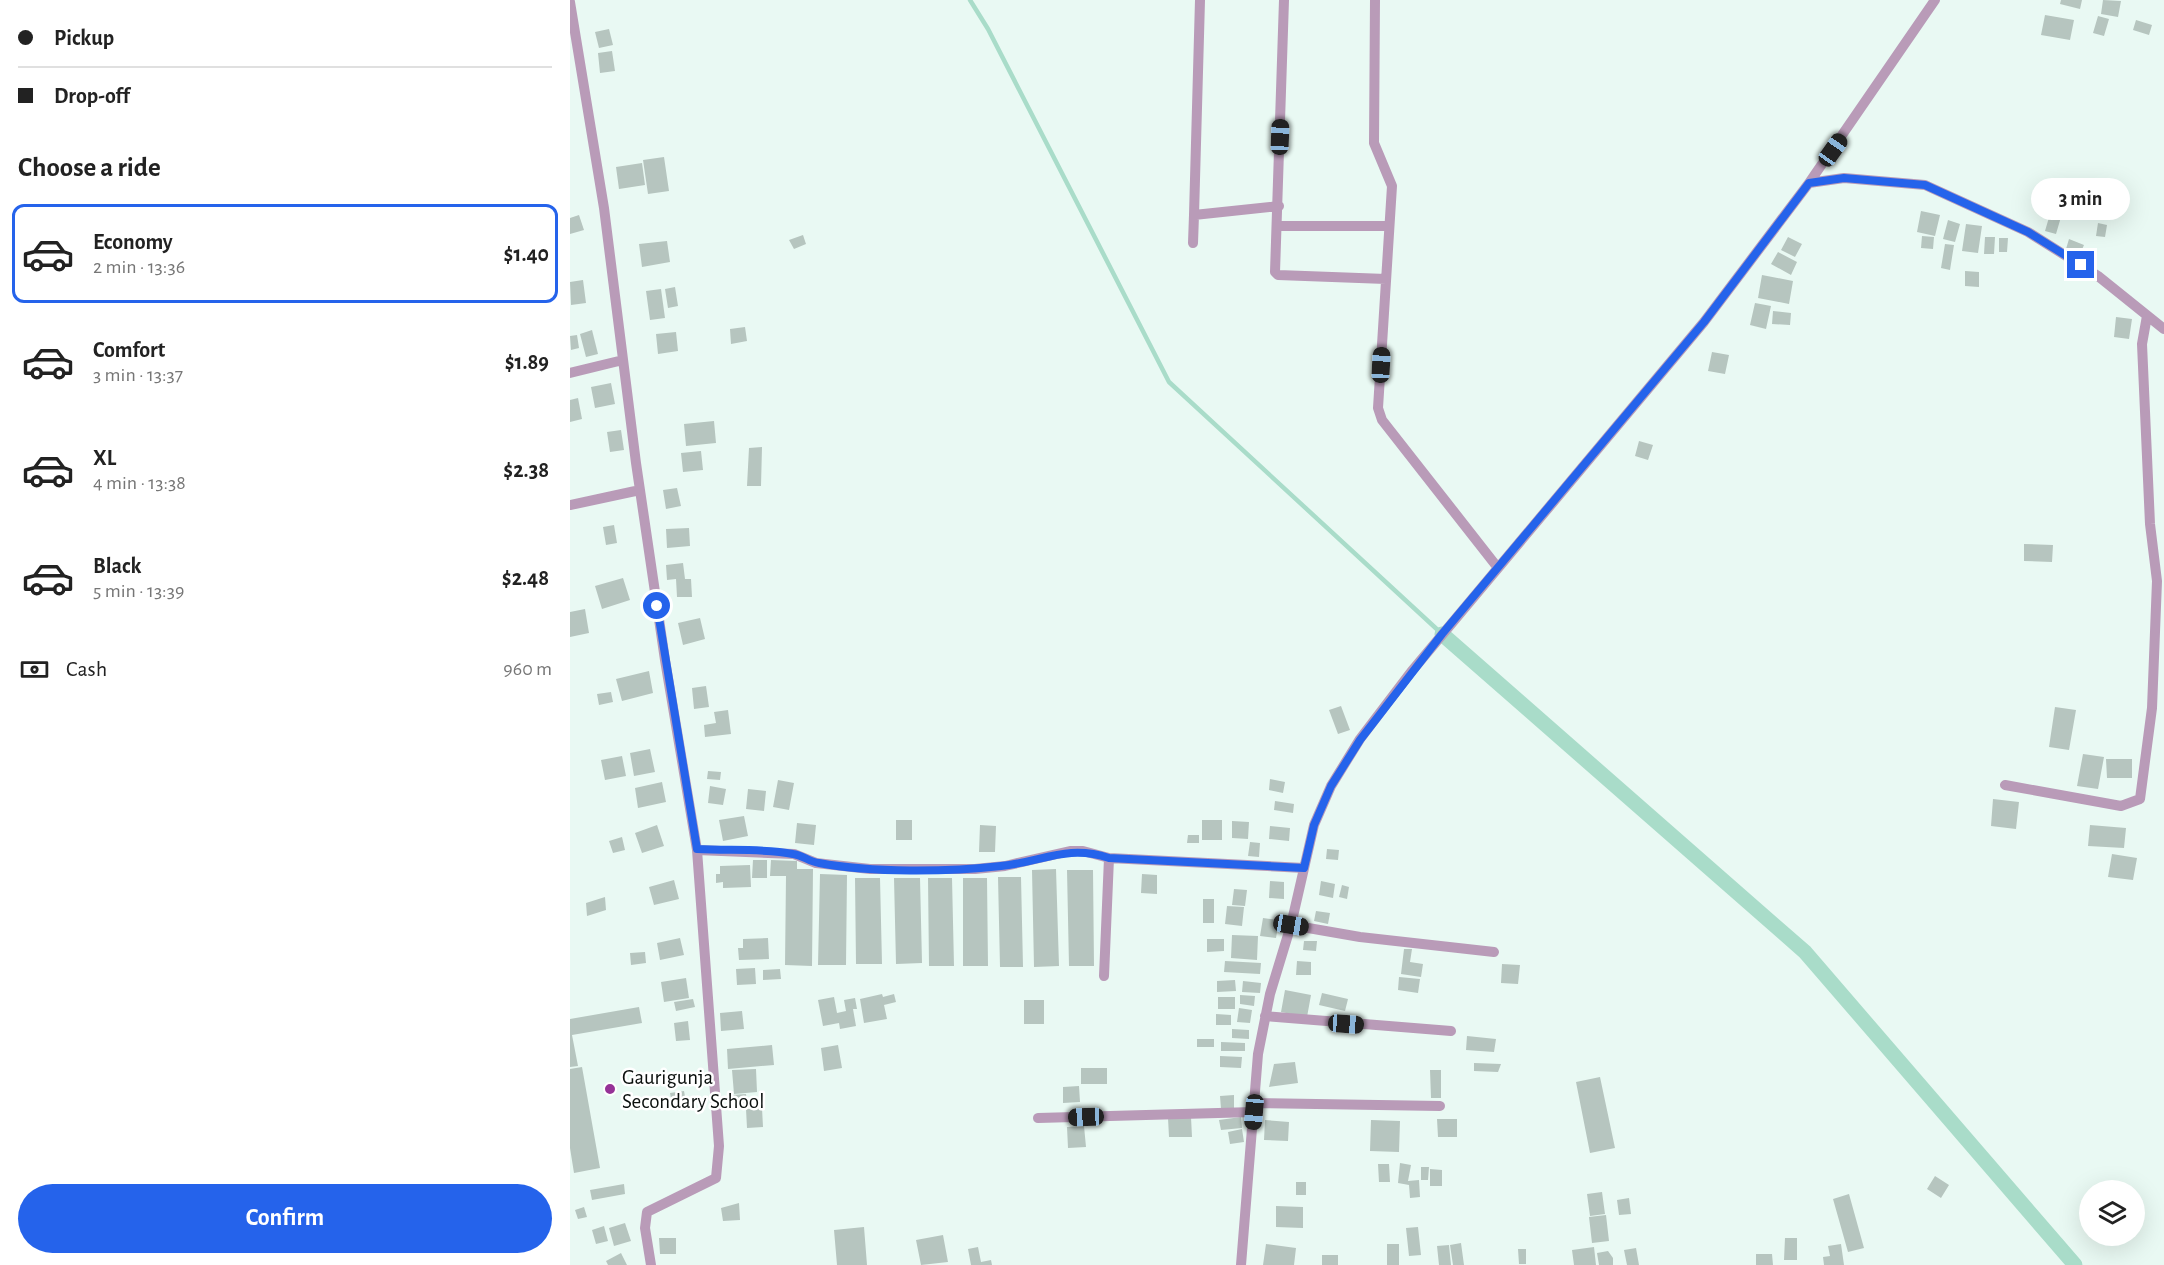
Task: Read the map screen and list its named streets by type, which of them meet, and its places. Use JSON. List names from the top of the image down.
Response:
{
  "places": ["Gaurigunja Secondary School"],
  "page": {
    "banner": ["Pickup", "Drop-off"],
    "heading": "Choose a ride",
    "bubble": "3 min",
    "list": [
      {
        "name": "Economy",
        "note": "2 min · 13:36",
        "value": "$1.40"
      },
      {
        "name": "Comfort",
        "note": "3 min · 13:37",
        "value": "$1.89"
      },
      {
        "name": "XL",
        "note": "4 min · 13:38",
        "value": "$2.38"
      },
      {
        "name": "Black",
        "note": "5 min · 13:39",
        "value": "$2.48"
      }
    ],
    "pay": ["Cash", "960 m"],
    "buttons": "Confirm"
  }
}
